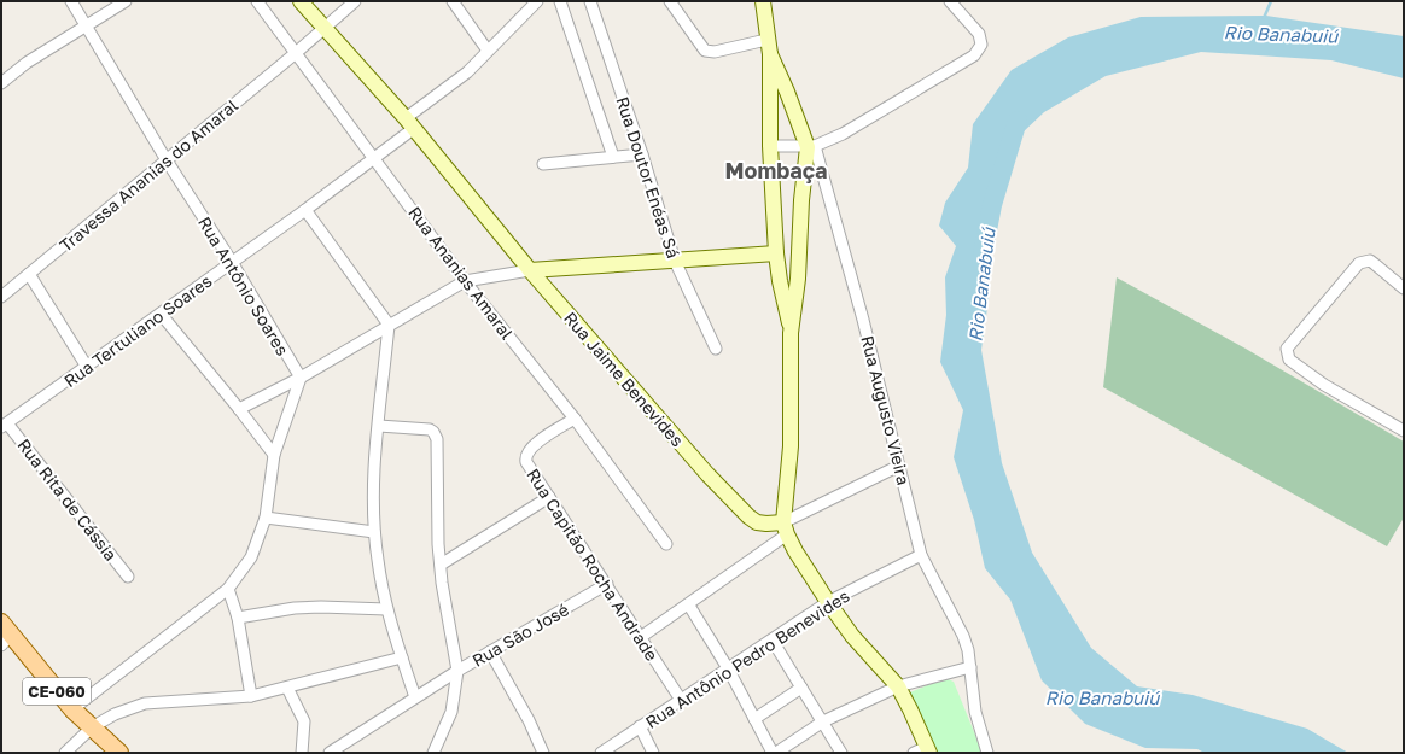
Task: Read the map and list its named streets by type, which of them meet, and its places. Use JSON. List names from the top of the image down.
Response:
{
  "streets": {
    "main road": ["Rua Jaime Benevides", "CE-060"],
    "street": [
      "Travessa Ananias do Amaral",
      "Rua Doutor Enéas Sá",
      "Rua Ananias Amaral",
      "Rua Antônio Soares",
      "Rua Tertuliano Soares",
      "Rua Augusto Vieira",
      "Rua Rita de Cássia",
      "Rua Capitão Rocha Andrade",
      "Rua São José",
      "Rua Antônio Pedro Benevides"
    ]
  },
  "crossings": [
    ["Travessa Ananias do Amaral", "Rua Ananias Amaral"],
    ["Travessa Ananias do Amaral", "Rua Antônio Soares"],
    ["Travessa Ananias do Amaral", "Rua Jaime Benevides"],
    ["Rua Ananias Amaral", "Rua Tertuliano Soares"],
    ["Rua Ananias Amaral", "Rua Capitão Rocha Andrade"],
    ["Rua Antônio Soares", "Rua Tertuliano Soares"],
    ["Rua Tertuliano Soares", "Rua Jaime Benevides"],
    ["Rua Tertuliano Soares", "Rua Rita de Cássia"],
    ["Rua Augusto Vieira", "Rua Antônio Pedro Benevides"],
    ["Rua Capitão Rocha Andrade", "Rua São José"],
    ["Rua Capitão Rocha Andrade", "Rua Antônio Pedro Benevides"]
  ],
  "districts": ["Mombaça"],
  "water": ["Rio Banabuiú"]
}
